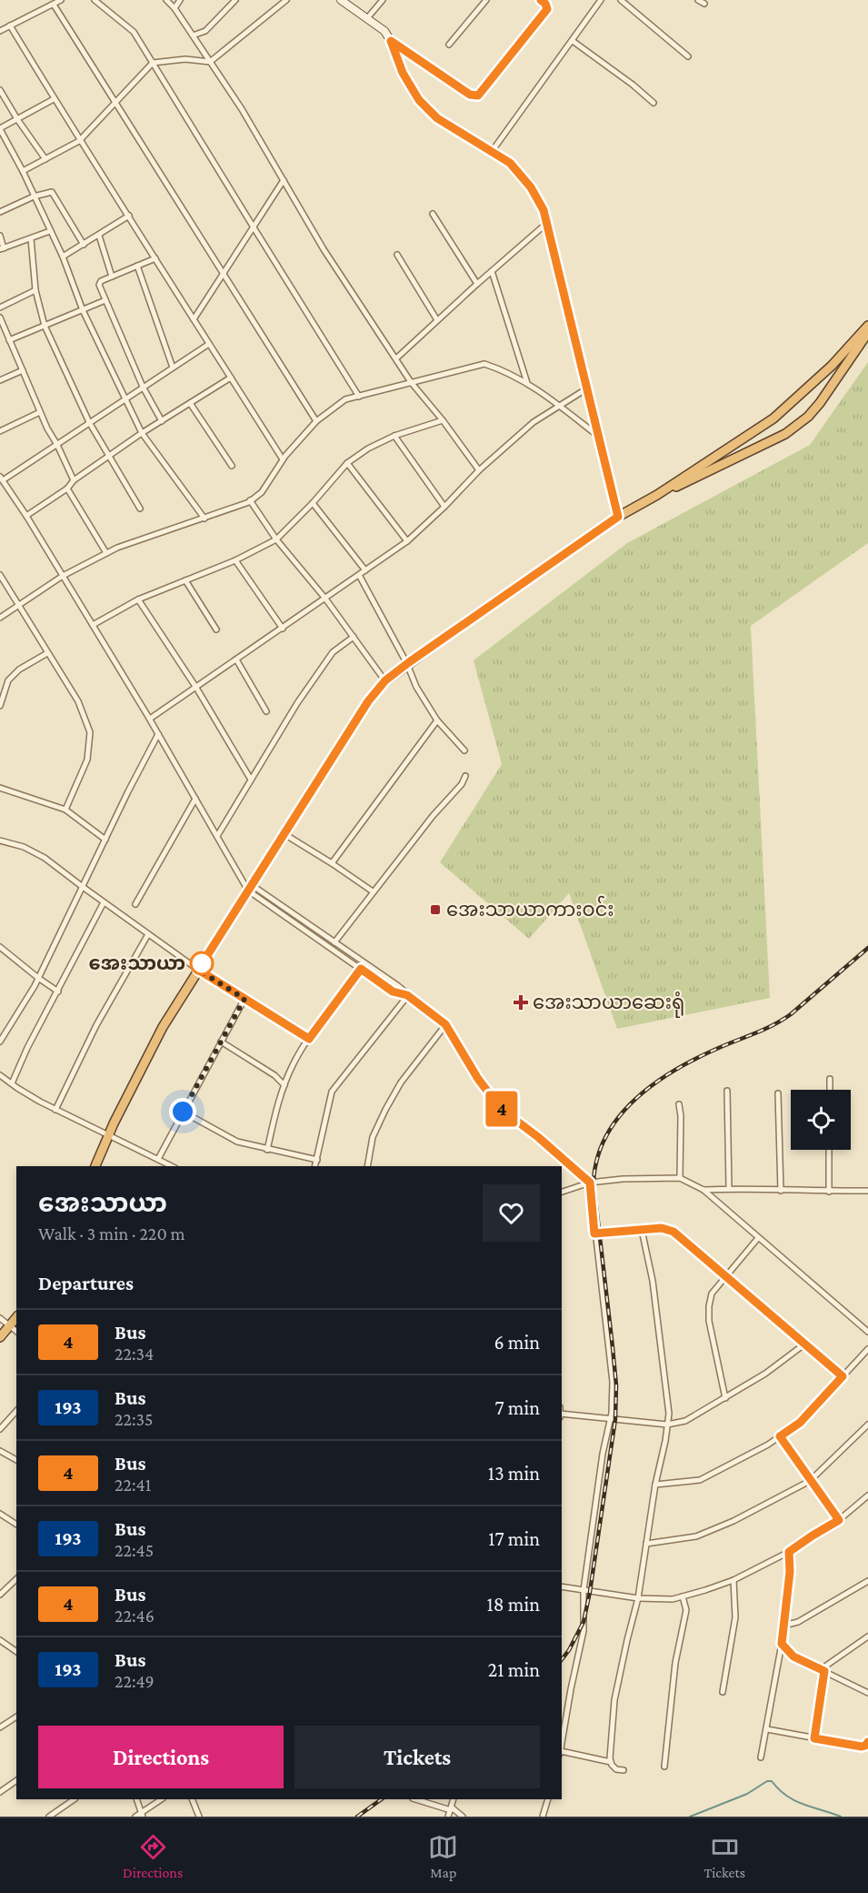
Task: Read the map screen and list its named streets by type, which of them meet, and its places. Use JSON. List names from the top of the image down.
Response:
{
  "places": {
    "transit": ["အေးသာယာကားဝင်း"],
    "other": ["အေးသာယာ"],
    "health": ["အေးသာယာဆေးရုံ"]
  },
  "lines": ["bus line 4"],
  "page": {
    "on_map": "4",
    "heading": [
      ["အေးသာယာ", "Walk · 3 min · 220 m"],
      "Departures"
    ],
    "list": [
      {
        "mark": "4",
        "name": "Bus",
        "note": "22:34",
        "value": "6 min"
      },
      {
        "mark": "193",
        "name": "Bus",
        "note": "22:35",
        "value": "7 min"
      },
      {
        "mark": "4",
        "name": "Bus",
        "note": "22:41",
        "value": "13 min"
      },
      {
        "mark": "193",
        "name": "Bus",
        "note": "22:45",
        "value": "17 min"
      },
      {
        "mark": "4",
        "name": "Bus",
        "note": "22:46",
        "value": "18 min"
      },
      {
        "mark": "193",
        "name": "Bus",
        "note": "22:49",
        "value": "21 min"
      }
    ],
    "buttons": ["Directions", "Tickets"],
    "tabs": ["Directions", "Map", "Tickets"]
  }
}
